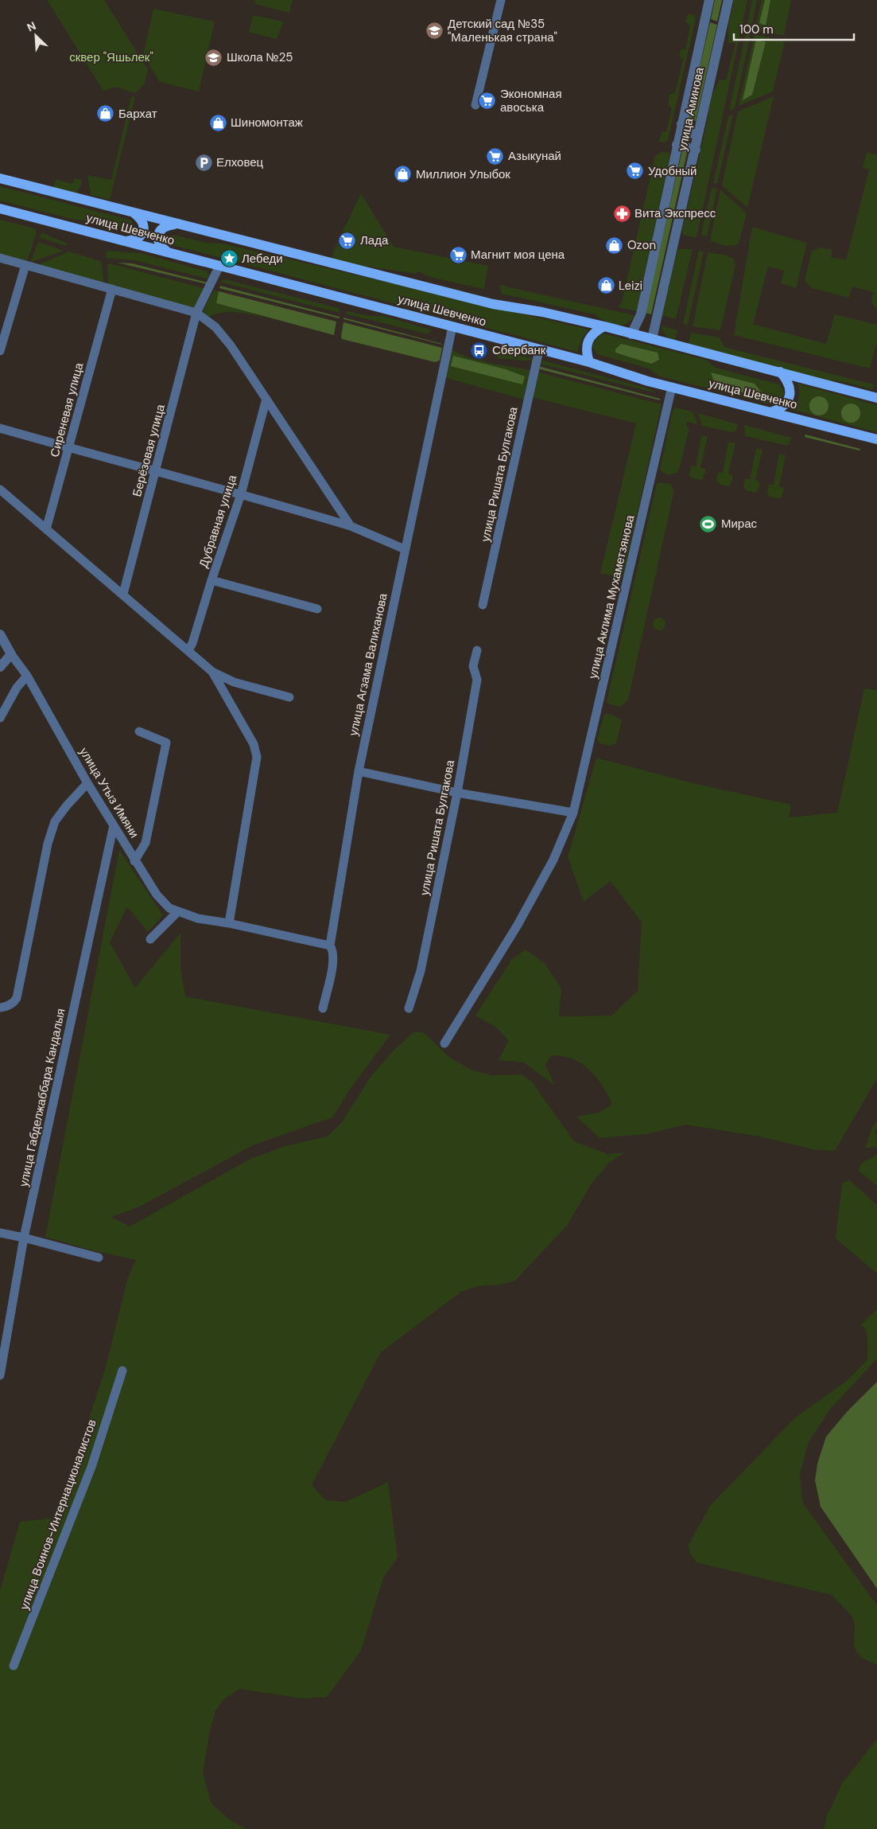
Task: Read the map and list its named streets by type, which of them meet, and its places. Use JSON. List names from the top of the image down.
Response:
{
  "streets": {
    "main road": ["улица Шевченко"],
    "street": [
      "улица Аминова",
      "Сиреневая улица",
      "Берёзовая улица",
      "улица Ришата Булгакова",
      "Дубравная улица",
      "улица Аклима Мухаметзянова",
      "улица Агзама Валиханова",
      "улица Утыз Имяни",
      "улица Габделжаббара Кандалыя",
      "улица Воинов-Интернационалистов"
    ]
  },
  "crossings": [
    ["улица Аминова", "улица Шевченко"],
    ["улица Шевченко", "Берёзовая улица"],
    ["улица Шевченко", "улица Ришата Булгакова"],
    ["улица Шевченко", "улица Аклима Мухаметзянова"],
    ["улица Шевченко", "улица Агзама Валиханова"],
    ["улица Агзама Валиханова", "улица Утыз Имяни"],
    ["улица Утыз Имяни", "улица Габделжаббара Кандалыя"]
  ],
  "parks": ["сквер \"Яшьлек\""],
  "places": {
    "school or university": ["Детский сад №35 \"Маленькая страна\"", "Школа №25"],
    "supermarket": [
      "Экономная авоська",
      "Азыкунай",
      "Удобный",
      "Лада",
      "Магнит моя цена"
    ],
    "shop": [
      "Бархат",
      "Шиномонтаж",
      "Миллион Улыбок",
      "Ozon",
      "Leizi"
    ],
    "parking": ["Елховец"],
    "pharmacy": ["Вита Экспресс"],
    "place": ["Лебеди"],
    "bus stop": ["Сбербанк"],
    "sports": ["Мирас"]
  },
  "scale_bar": "100 m",
  "north": "top left"
}
